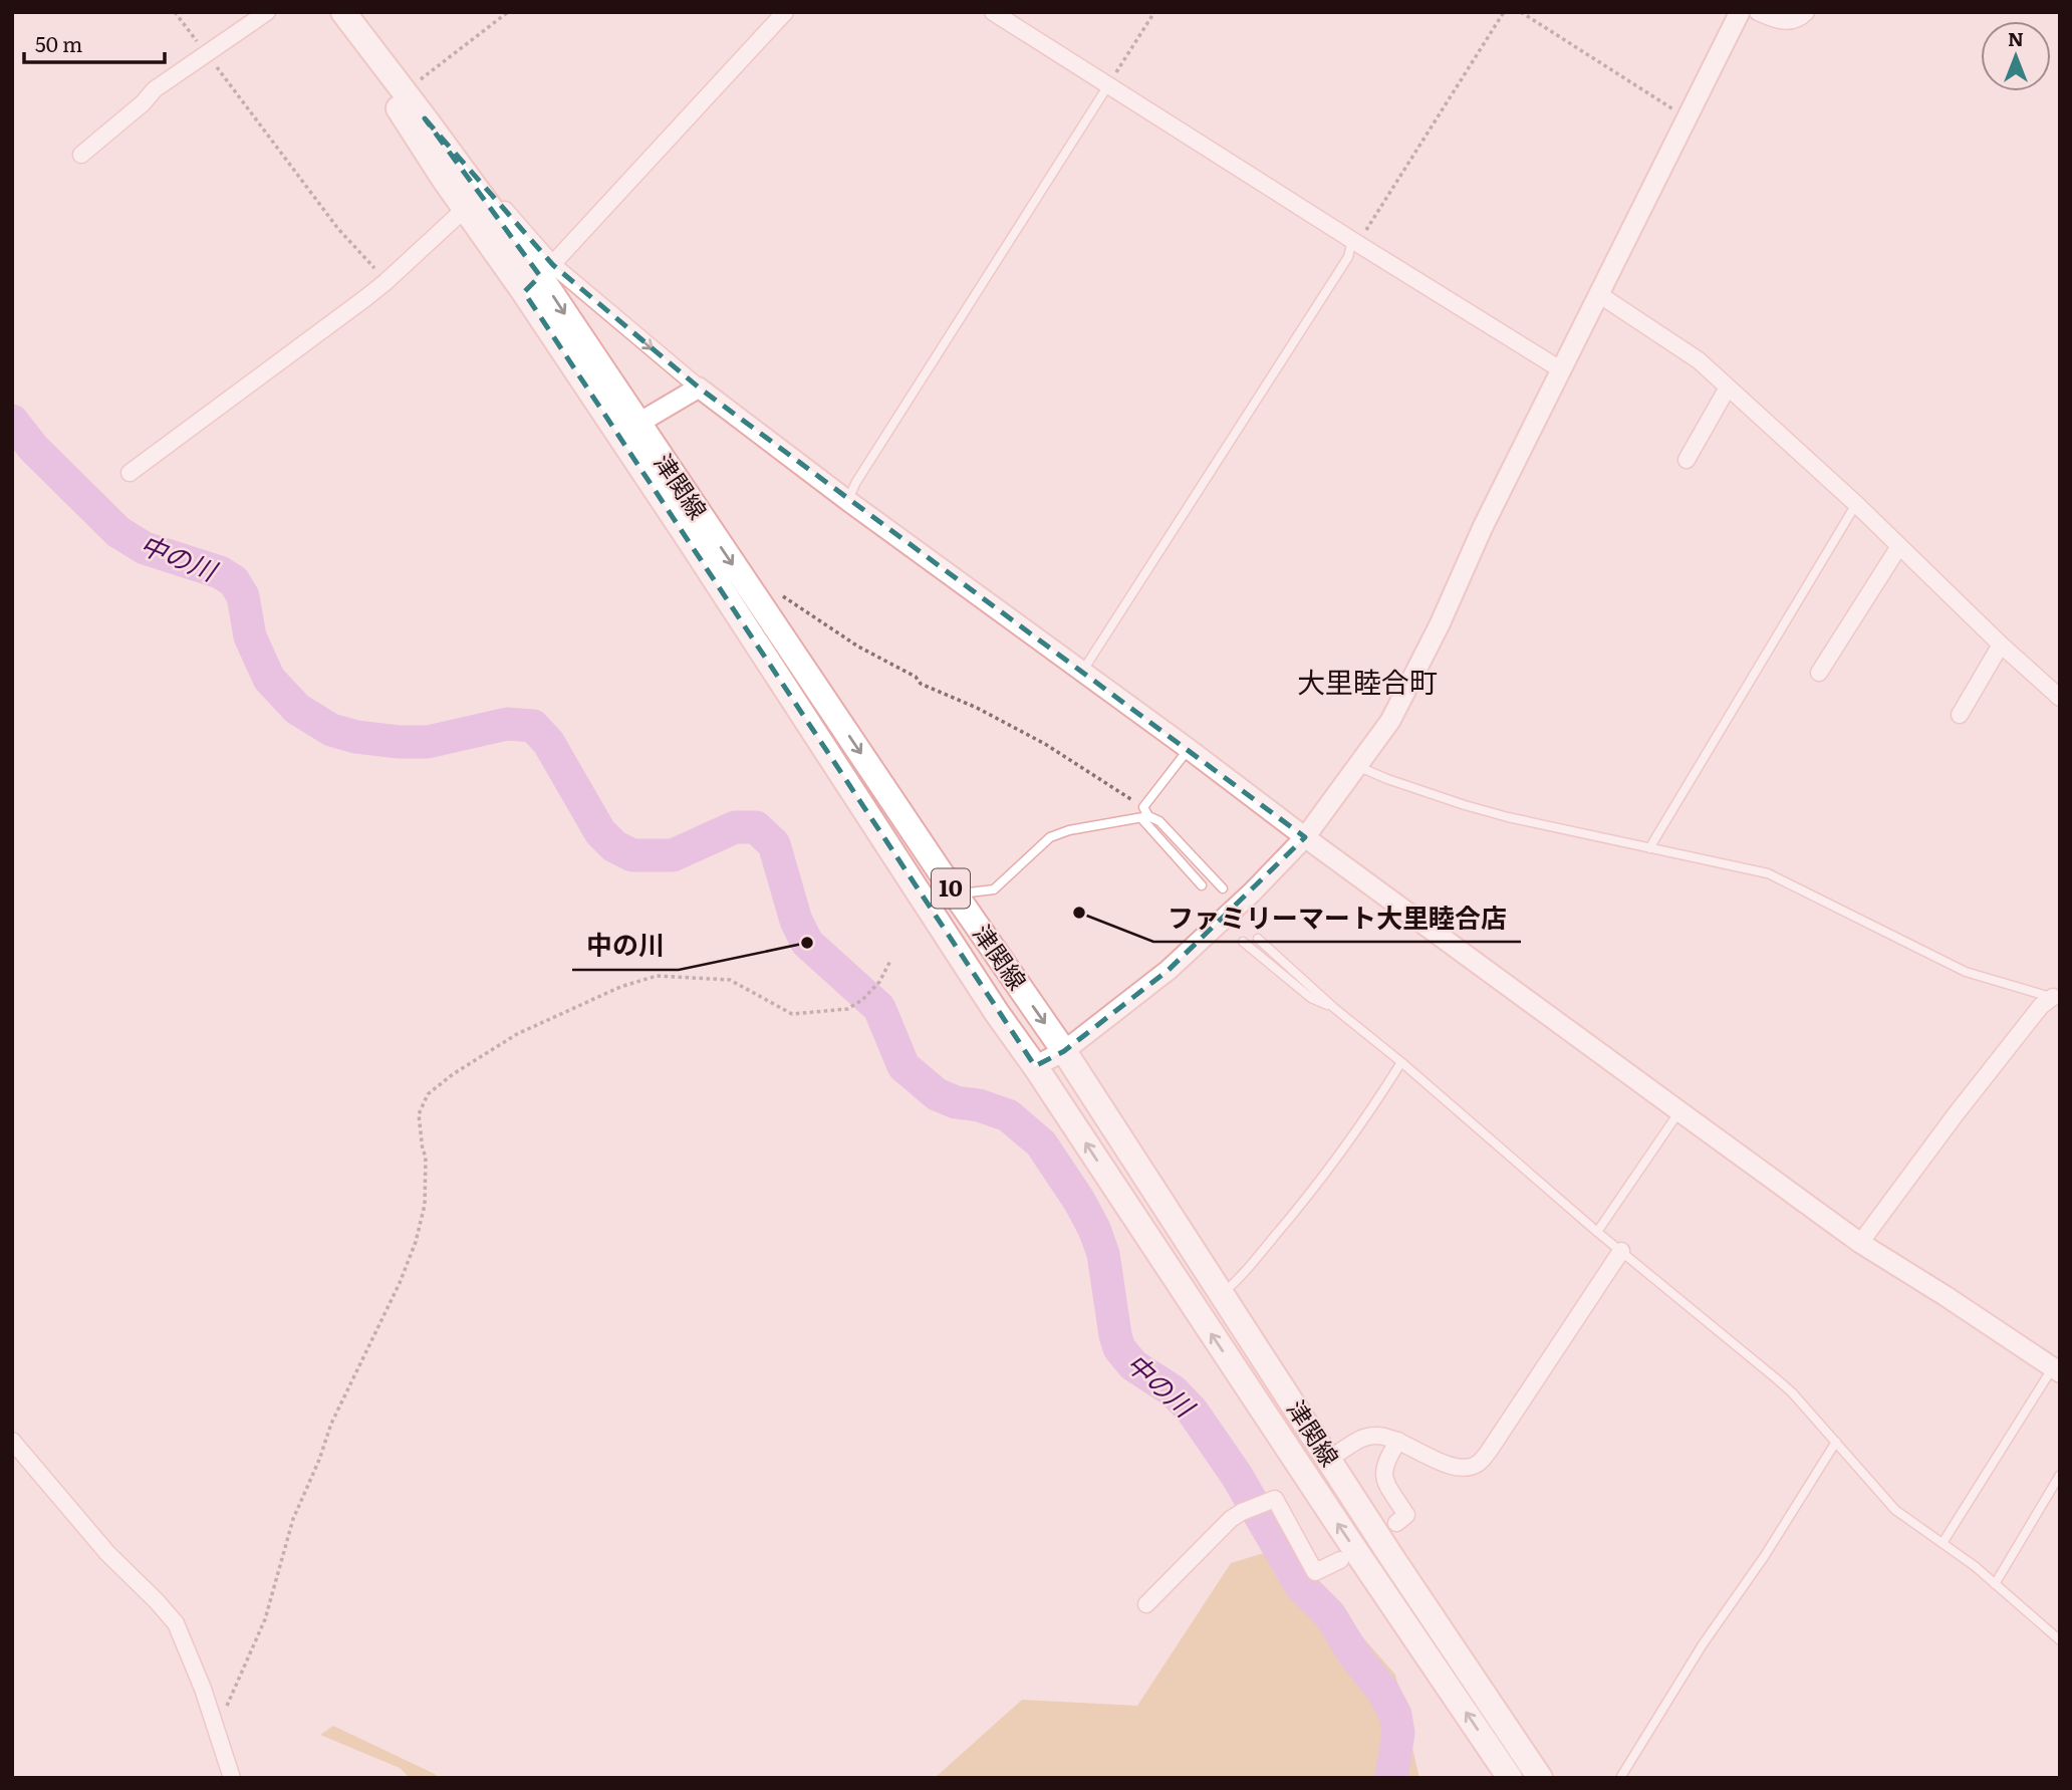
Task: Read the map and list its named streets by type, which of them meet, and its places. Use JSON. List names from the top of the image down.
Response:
{
  "streets": {
    "main road": ["津関線", "10"]
  },
  "districts": ["大里睦合町"],
  "water": ["中の川"],
  "places": ["ファミリーマート大里睦合店", "中の川"],
  "scale_bar": "50 m",
  "north": "top"
}
